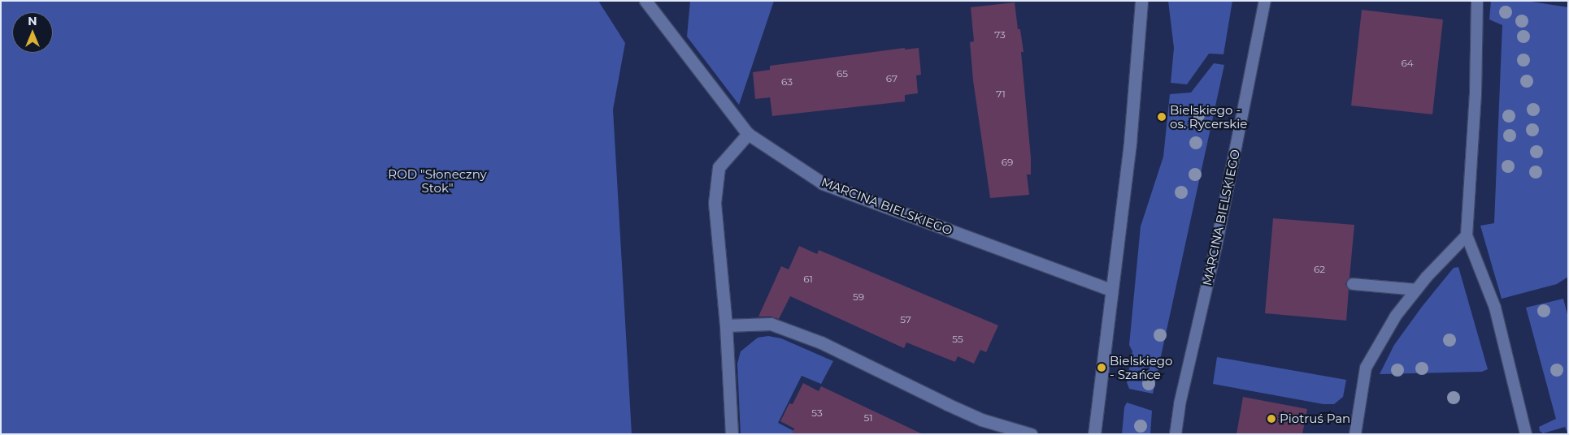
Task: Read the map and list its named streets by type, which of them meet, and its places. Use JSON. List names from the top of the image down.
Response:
{
  "streets": {
    "street": ["MARCINA BIELSKIEGO"]
  },
  "parks": ["ROD \"Słoneczny Stok\""],
  "places": ["Bielskiego - os. Rycerskie", "Bielskiego - Szańce", "Piotruś Pan"],
  "house_numbers": [
    "73",
    "64",
    "65",
    "67",
    "63",
    "71",
    "69",
    "62",
    "61",
    "59",
    "57",
    "55",
    "53",
    "51"
  ],
  "north": "top"
}
